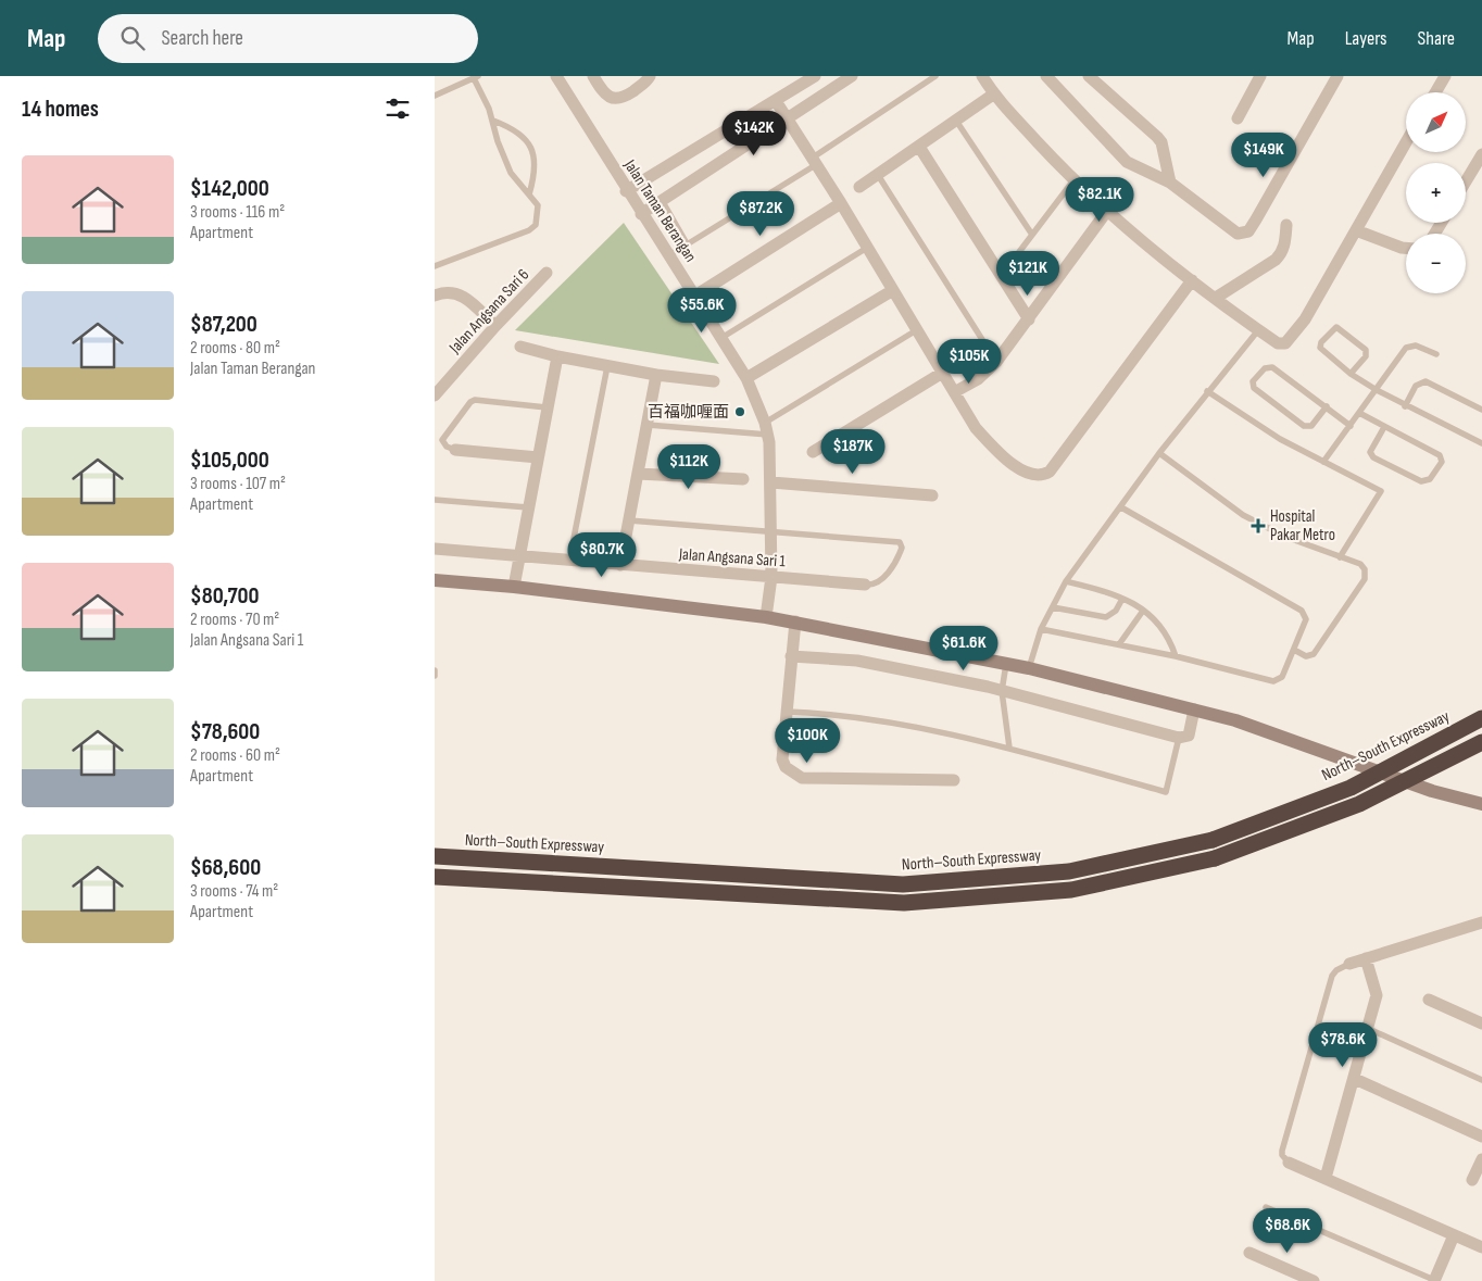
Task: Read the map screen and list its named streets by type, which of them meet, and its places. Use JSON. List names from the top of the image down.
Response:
{
  "streets": {
    "highway": ["North–South Expressway"],
    "street": ["Jalan Taman Berangan", "Jalan Angsana Sari 6", "Jalan Angsana Sari 1"]
  },
  "crossings": [
    ["Jalan Taman Berangan", "Jalan Angsana Sari 1"]
  ],
  "places": {
    "other": ["百福咖喱面"],
    "health": ["Hospital Pakar Metro"]
  },
  "north": "top right",
  "page": {
    "header": "Map",
    "search": "Search here",
    "nav": ["Map", "Layers", "Share"],
    "heading": "14 homes",
    "map_buttons": ["+", "−"],
    "price": [
      "$142K",
      "$149K",
      "$82.1K",
      "$87.2K",
      "$121K",
      "$55.6K",
      "$105K",
      "$187K",
      "$112K",
      "$80.7K",
      "$61.6K",
      "$100K",
      "$78.6K",
      "$68.6K"
    ],
    "list": [
      {
        "name": "$142,000",
        "note": "3 rooms · 116 m² · Apartment"
      },
      {
        "name": "$87,200",
        "note": "2 rooms · 80 m² · Jalan Taman Berangan"
      },
      {
        "name": "$105,000",
        "note": "3 rooms · 107 m² · Apartment"
      },
      {
        "name": "$80,700",
        "note": "2 rooms · 70 m² · Jalan Angsana Sari 1"
      },
      {
        "name": "$78,600",
        "note": "2 rooms · 60 m² · Apartment"
      },
      {
        "name": "$68,600",
        "note": "3 rooms · 74 m² · Apartment"
      }
    ]
  }
}
